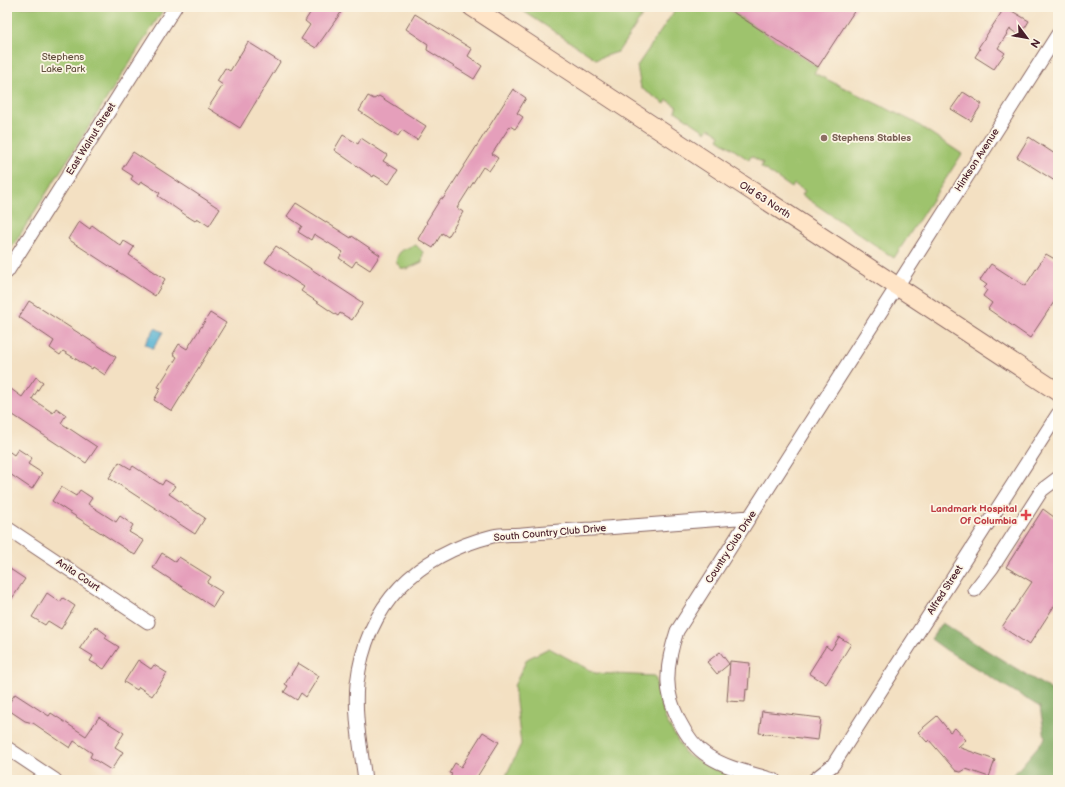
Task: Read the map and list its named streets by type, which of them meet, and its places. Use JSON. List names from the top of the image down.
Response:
{
  "streets": {
    "main road": ["Old 63 North"],
    "street": [
      "East Walnut Street",
      "Hinkson Avenue",
      "South Country Club Drive",
      "Country Club Drive",
      "Anita Court",
      "Alfred Street"
    ]
  },
  "crossings": [
    ["Hinkson Avenue", "Old 63 North"],
    ["Hinkson Avenue", "Country Club Drive"],
    ["Old 63 North", "Country Club Drive"],
    ["South Country Club Drive", "Country Club Drive"]
  ],
  "parks": ["Stephens Lake Park"],
  "places": {
    "other": ["Stephens Stables"],
    "health": ["Landmark Hospital Of Columbia"]
  },
  "north": "bottom right"
}
